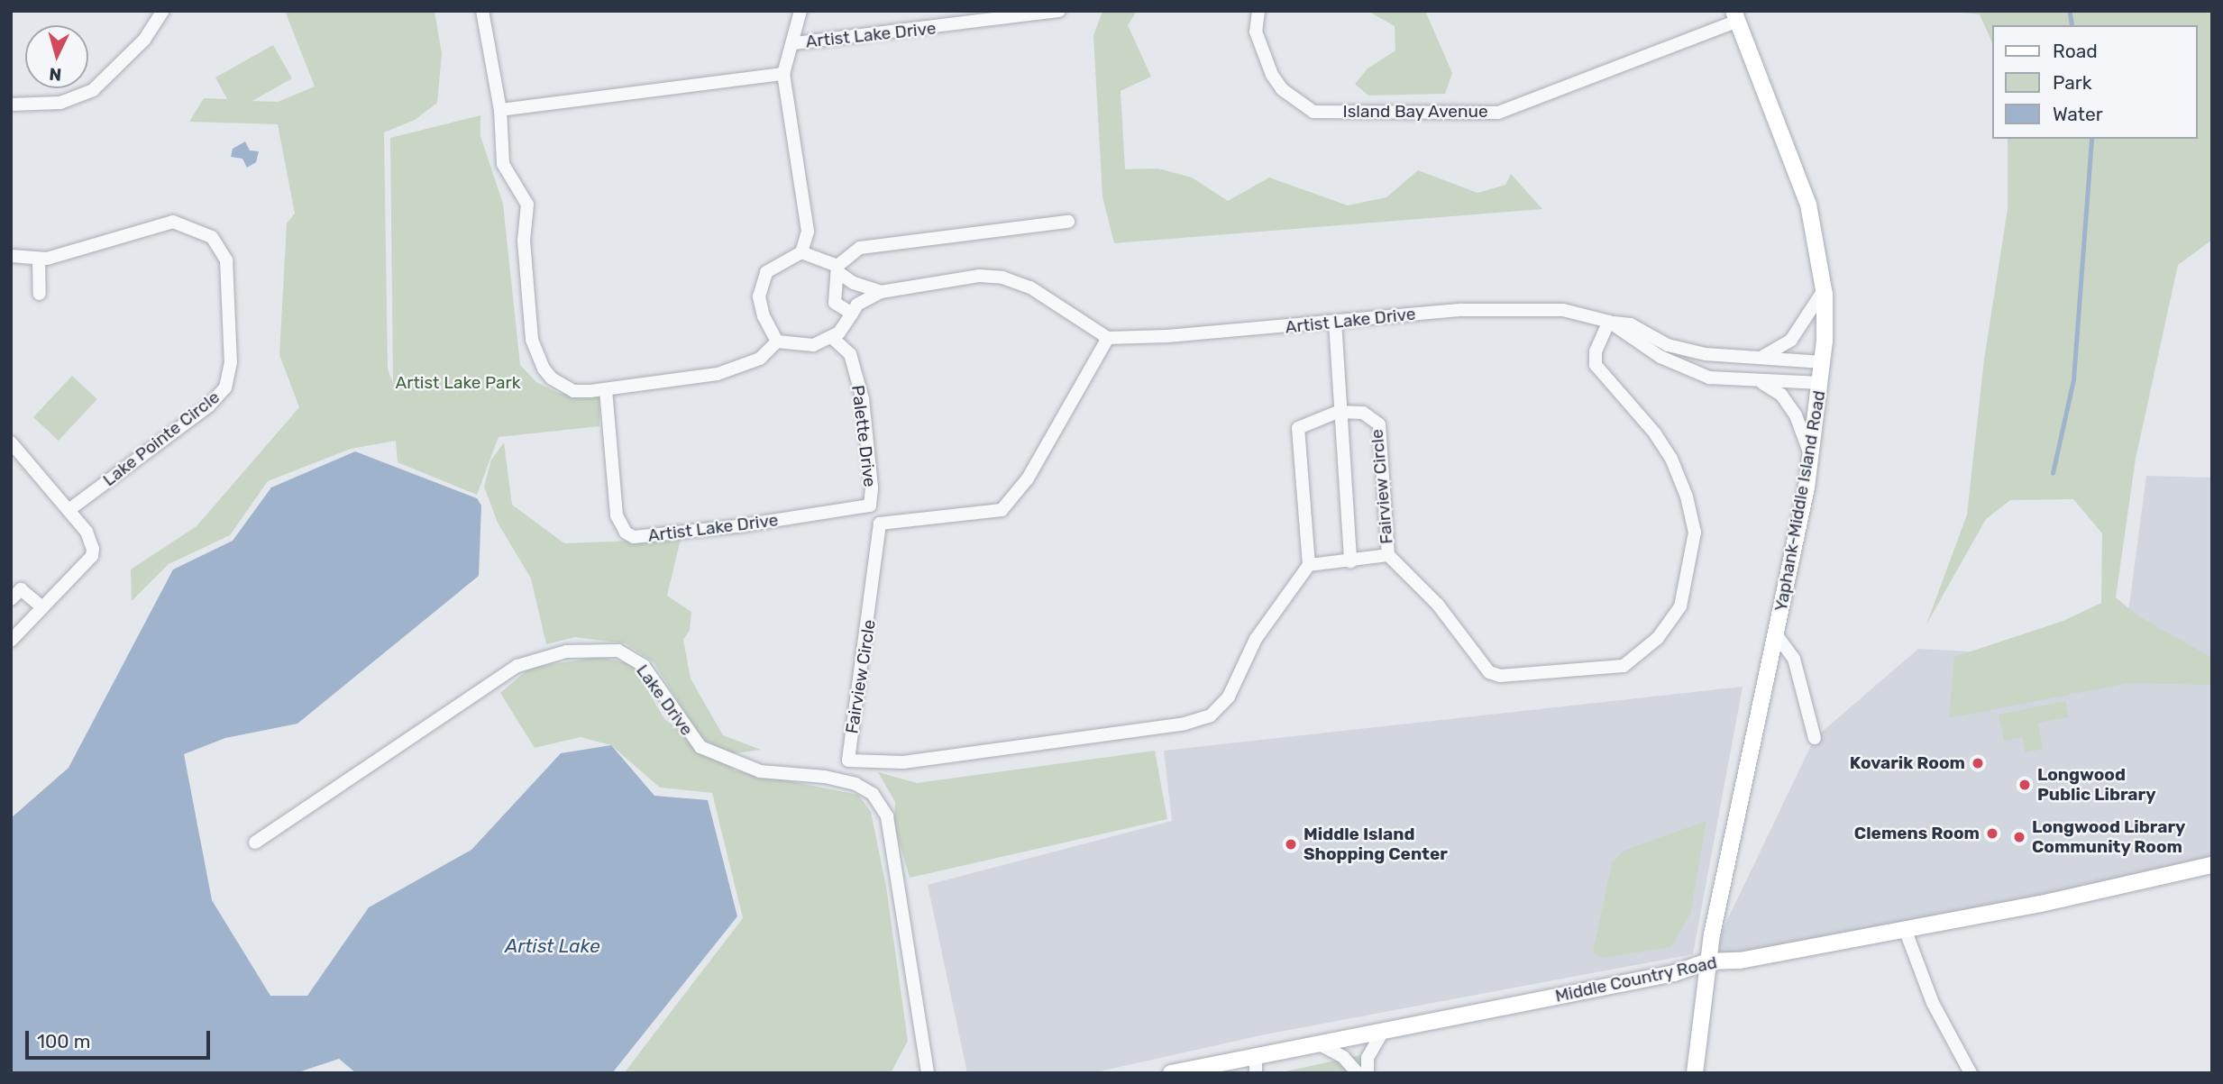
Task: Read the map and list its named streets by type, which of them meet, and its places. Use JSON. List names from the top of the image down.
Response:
{
  "streets": {
    "main road": ["Yaphank-Middle Island Road", "Middle Country Road"],
    "street": [
      "Artist Lake Drive",
      "Island Bay Avenue",
      "Palette Drive",
      "Lake Pointe Circle",
      "Fairview Circle",
      "Lake Drive"
    ]
  },
  "crossings": [
    ["Artist Lake Drive", "Palette Drive"],
    ["Artist Lake Drive", "Fairview Circle"],
    ["Artist Lake Drive", "Yaphank-Middle Island Road"],
    ["Island Bay Avenue", "Yaphank-Middle Island Road"],
    ["Yaphank-Middle Island Road", "Middle Country Road"]
  ],
  "water": ["Artist Lake"],
  "parks": ["Artist Lake Park"],
  "places": [
    "Kovarik Room",
    "Longwood Public Library",
    "Clemens Room",
    "Longwood Library Community Room",
    "Middle Island Shopping Center"
  ],
  "legend": ["Road", "Park", "Water"],
  "scale_bar": "100 m",
  "north": "bottom"
}
